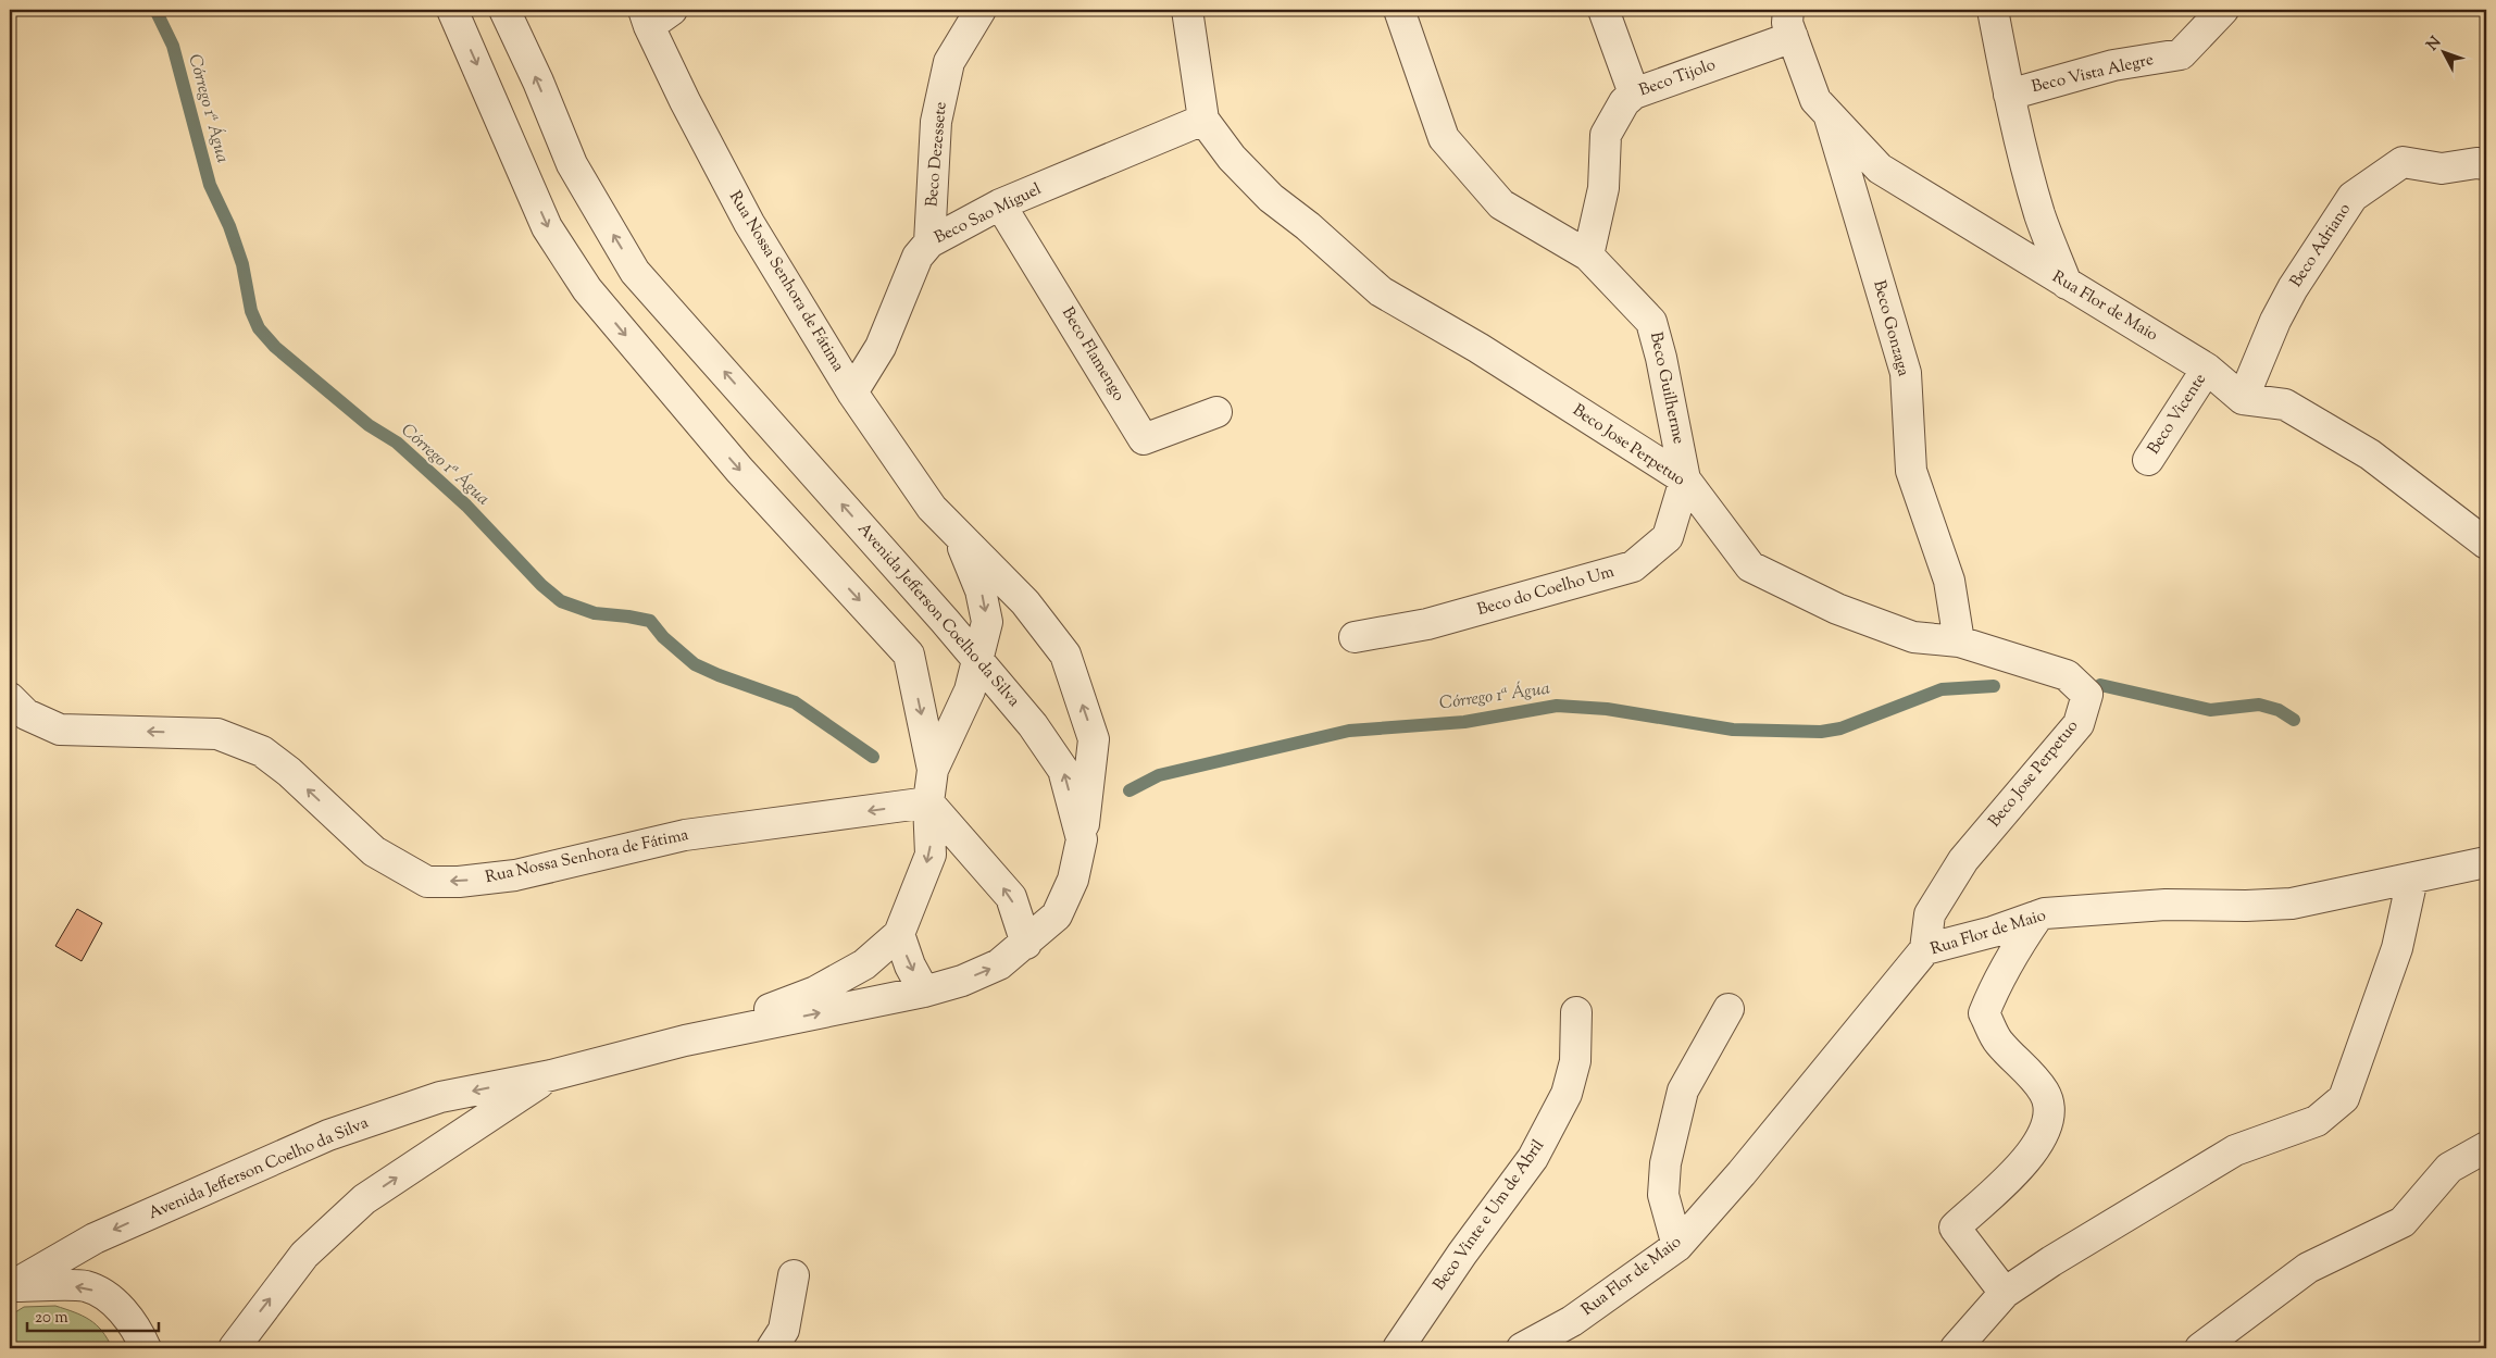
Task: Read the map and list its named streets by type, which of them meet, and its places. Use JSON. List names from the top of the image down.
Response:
{
  "streets": {
    "street": [
      "Beco Vista Alegre",
      "Beco Tijolo",
      "Beco Dezessete",
      "Beco Sao Miguel",
      "Beco Adriano",
      "Rua Nossa Senhora de Fátima",
      "Rua Flor de Maio",
      "Beco Gonzaga",
      "Beco Flamengo",
      "Beco Guilherme",
      "Beco Vicente",
      "Beco Jose Perpetuo",
      "Beco do Coelho Um",
      "Avenida Jefferson Coelho da Silva",
      "Beco Vinte e Um de Abril"
    ]
  },
  "crossings": [
    ["Beco Tijolo", "Rua Flor de Maio"],
    ["Beco Tijolo", "Beco Guilherme"],
    ["Beco Dezessete", "Beco Sao Miguel"],
    ["Beco Sao Miguel", "Rua Nossa Senhora de Fátima"],
    ["Beco Sao Miguel", "Beco Flamengo"],
    ["Beco Sao Miguel", "Beco Jose Perpetuo"],
    ["Beco Adriano", "Rua Flor de Maio"],
    ["Rua Nossa Senhora de Fátima", "Avenida Jefferson Coelho da Silva"],
    ["Rua Flor de Maio", "Beco Gonzaga"],
    ["Rua Flor de Maio", "Beco Vicente"],
    ["Rua Flor de Maio", "Beco Jose Perpetuo"],
    ["Beco Gonzaga", "Beco Jose Perpetuo"],
    ["Beco Guilherme", "Beco Jose Perpetuo"],
    ["Beco Guilherme", "Beco do Coelho Um"],
    ["Beco Jose Perpetuo", "Beco do Coelho Um"]
  ],
  "water": ["Córrego 1ª Água"],
  "scale_bar": "20 m",
  "north": "top left"
}
